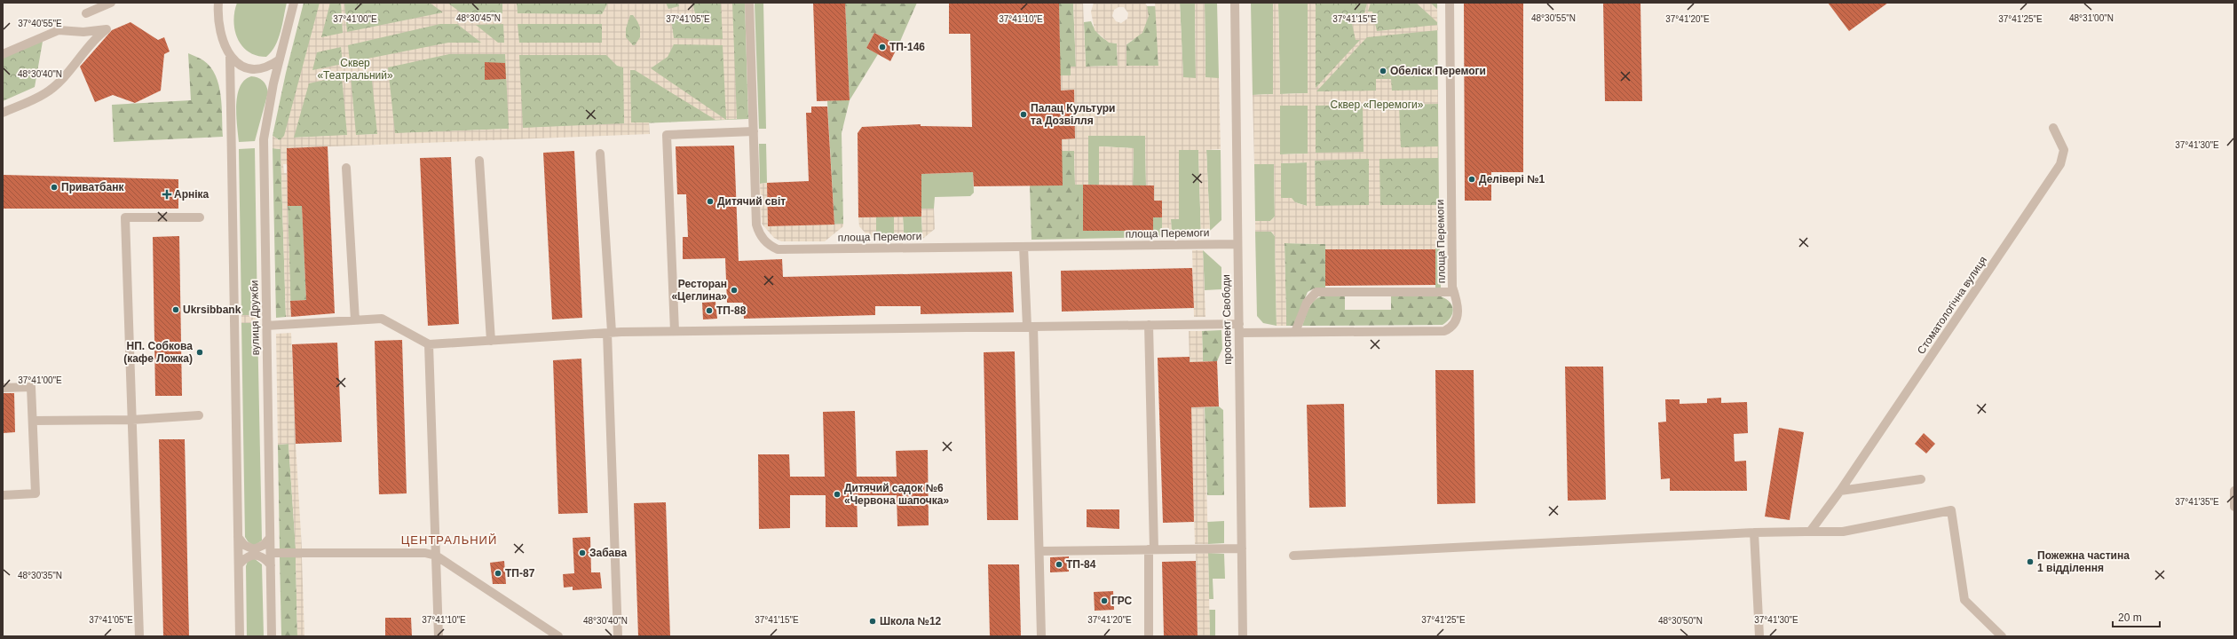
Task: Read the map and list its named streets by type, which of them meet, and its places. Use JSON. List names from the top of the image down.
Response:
{
  "streets": {
    "street": [
      "площа Перемоги",
      "Стоматологічна вулиця",
      "вулиця Дружби",
      "проспект Свободи"
    ]
  },
  "crossings": [
    ["площа Перемоги", "проспект Свободи"]
  ],
  "districts": ["ЦЕНТРАЛЬНИЙ"],
  "parks": ["Сквер «Театральний»", "Сквер «Перемоги»"],
  "places": {
    "other": [
      "ТП-146",
      "Обеліск Перемоги",
      "Палац Культури та Дозвілля",
      "Делівері №1",
      "Приватбанк",
      "Дитячий світ",
      "Ресторан «Цеглина»",
      "Ukrsibbank",
      "ТП-88",
      "НП. Собкова (кафе Ложка)",
      "Дитячий садок №6 «Червона шапочка»",
      "Забава",
      "Пожежна частина 1 відділення",
      "ТП-84",
      "ТП-87",
      "ГРС",
      "Школа №12"
    ],
    "health": ["Арніка"]
  },
  "scale_bar": "20 m",
  "coordinates": [
    "48°31'00\"N",
    "48°30'45\"N",
    "48°30'55\"N",
    "37°41'05\"E",
    "37°41'10\"E",
    "37°41'15\"E",
    "37°41'00\"E",
    "37°41'20\"E",
    "37°41'25\"E",
    "37°40'55\"E",
    "48°30'40\"N",
    "37°41'30\"E",
    "37°41'35\"E",
    "48°30'35\"N",
    "48°30'50\"N"
  ]
}
